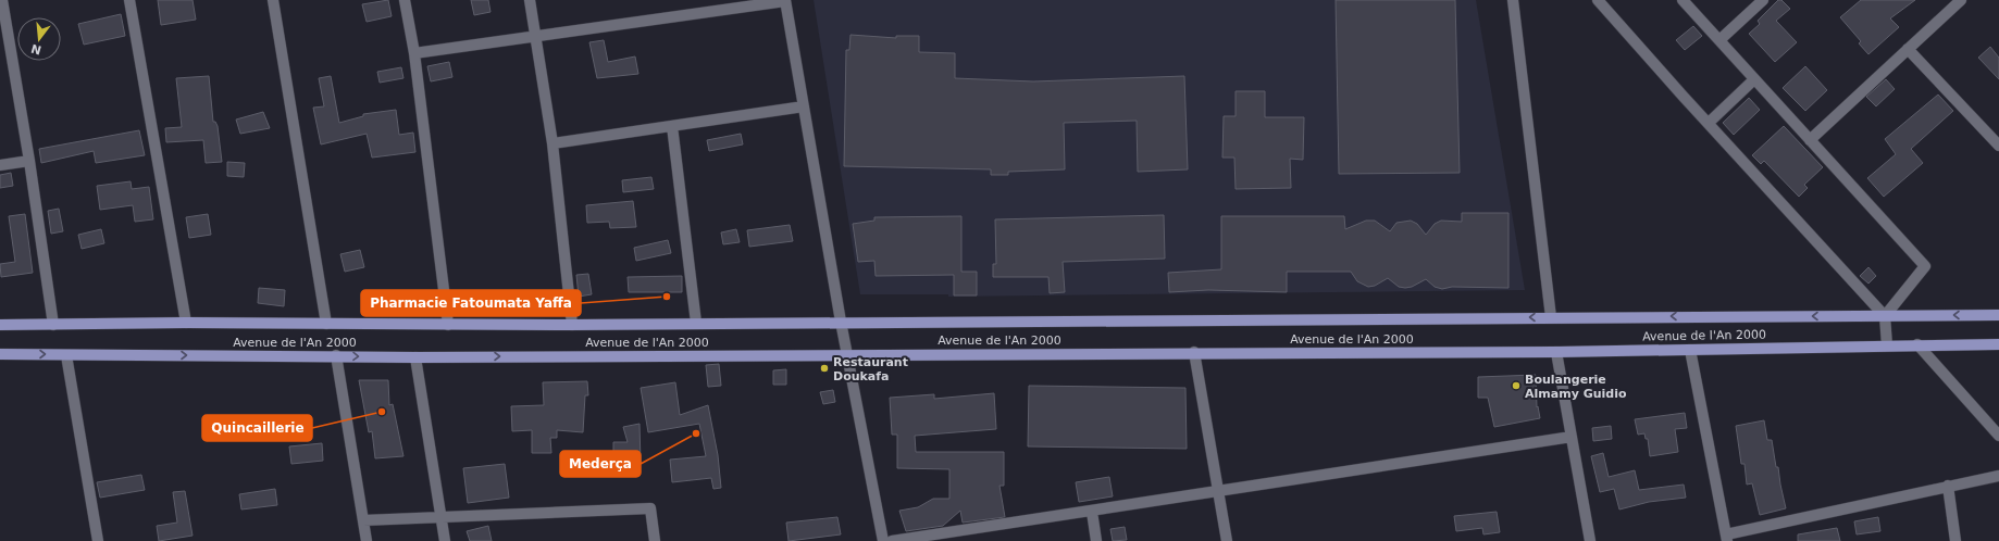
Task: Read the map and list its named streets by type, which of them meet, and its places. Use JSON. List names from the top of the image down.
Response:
{
  "streets": {
    "main road": ["Avenue de l'An 2000"]
  },
  "places": [
    "Pharmacie Fatoumata Yaffa",
    "Restaurant Doukafa",
    "Boulangerie Almamy Guidio",
    "Quincaillerie",
    "Mederça"
  ],
  "north": "bottom"
}
